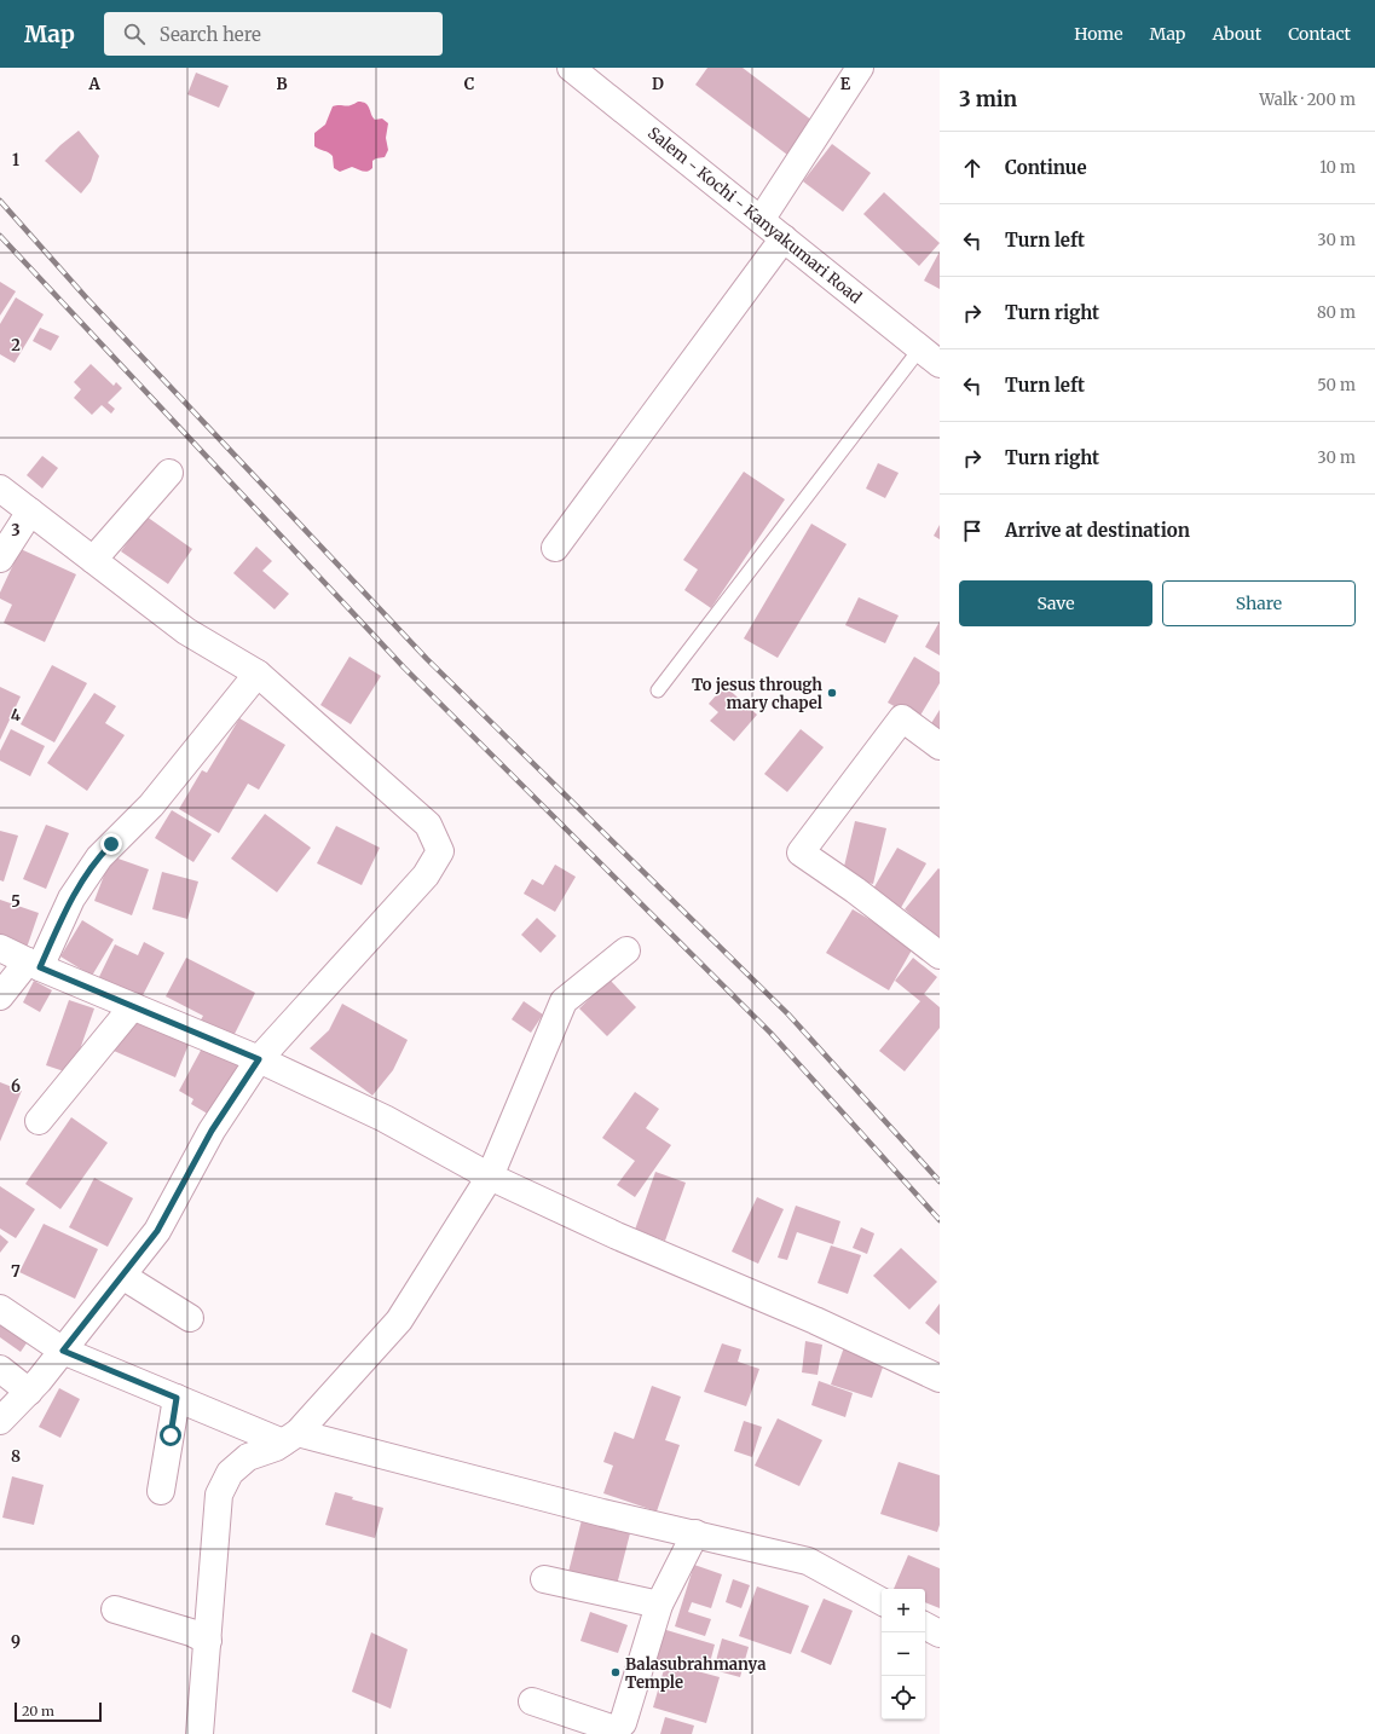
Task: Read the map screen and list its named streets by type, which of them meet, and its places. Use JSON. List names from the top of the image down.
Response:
{
  "streets": {
    "street": ["Salem - Kochi - Kanyakumari Road"]
  },
  "places": ["To jesus through mary chapel", "Balasubrahmanya Temple"],
  "scale_bar": "20 m",
  "page": {
    "header": "Map",
    "search": "Search here",
    "nav": [
      "Home",
      "Map",
      "About",
      "Contact"
    ],
    "heading": ["3 min", "Walk · 200 m"],
    "list": [
      ["Continue", "10 m"],
      ["Turn left", "30 m"],
      ["Turn right", "80 m"],
      ["Turn left", "50 m"],
      ["Turn right", "30 m"],
      "Arrive at destination"
    ],
    "buttons": ["Save", "Share"],
    "map_buttons": ["+", "−"],
    "scale": "20 m"
  },
  "grid": {
    "columns": [
      "A",
      "B",
      "C",
      "D",
      "E"
    ],
    "rows": [
      "1",
      "2",
      "3",
      "4",
      "5",
      "6",
      "7",
      "8",
      "9"
    ]
  }
}
